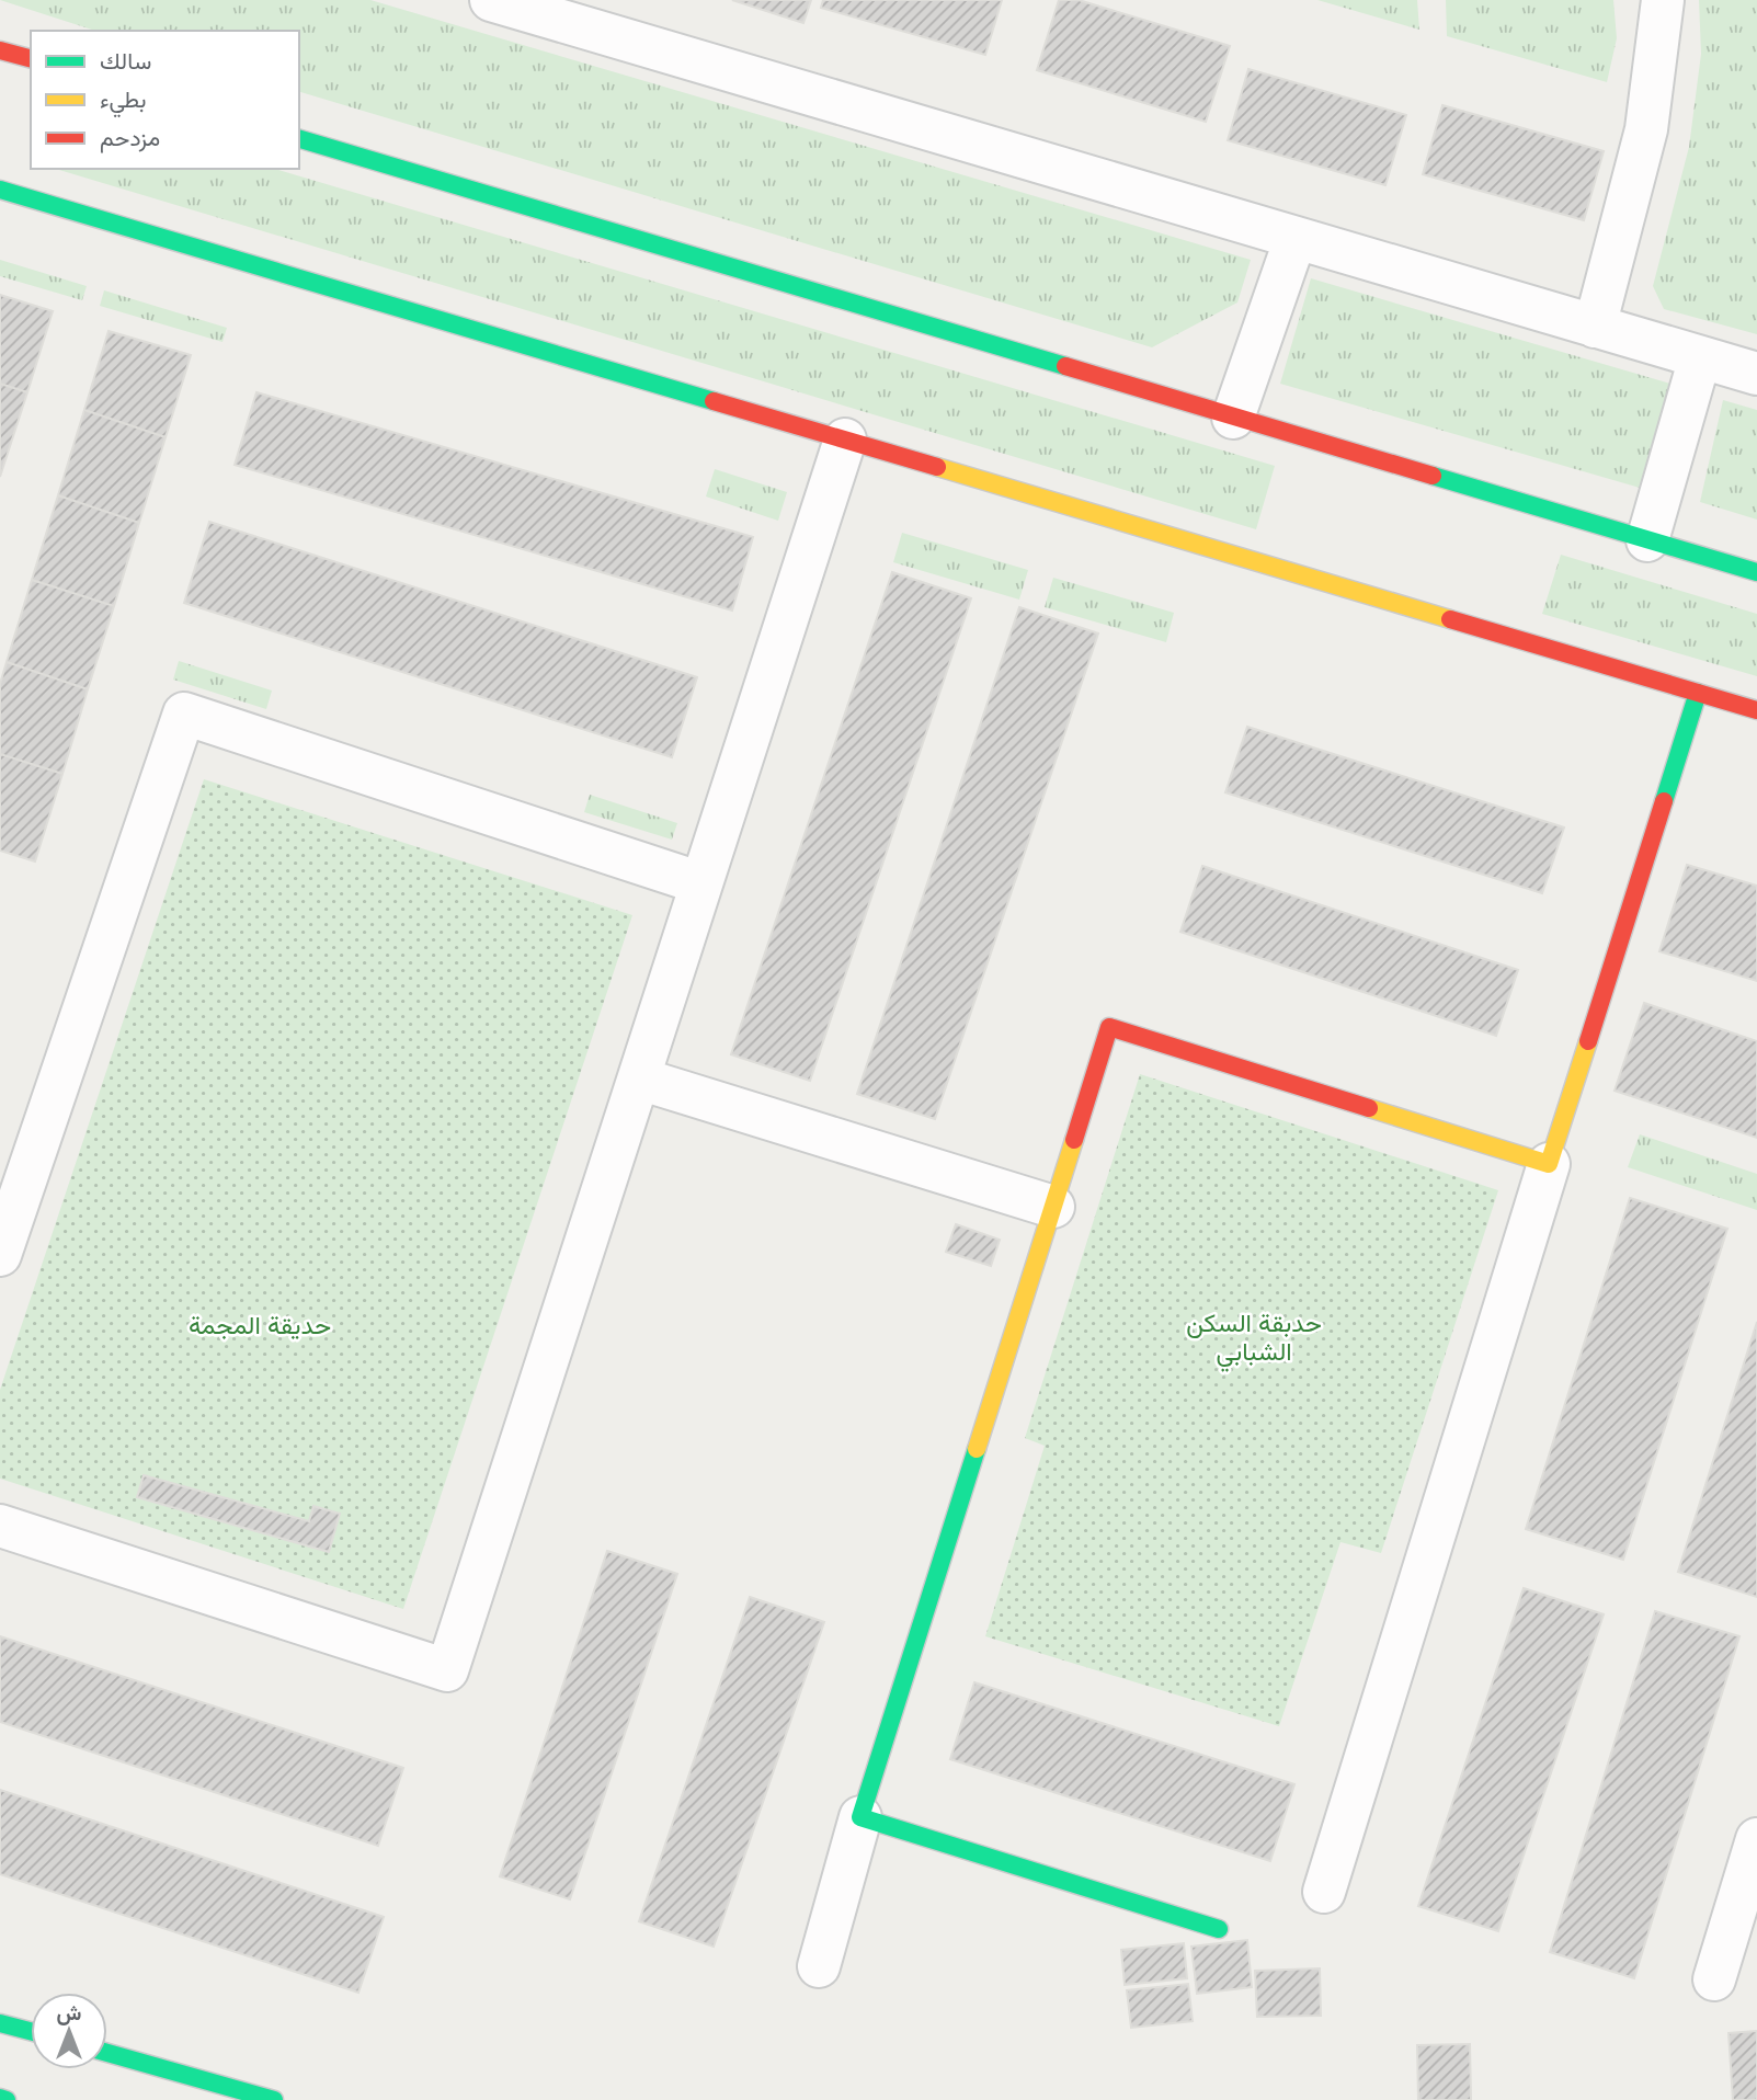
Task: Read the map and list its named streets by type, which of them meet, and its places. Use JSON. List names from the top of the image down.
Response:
{
  "parks": ["حدبقة السكن الشبابي", "حديقة المجمة"],
  "legend": ["سالك", "بطيء", "مزدحم"],
  "north": "top"
}
